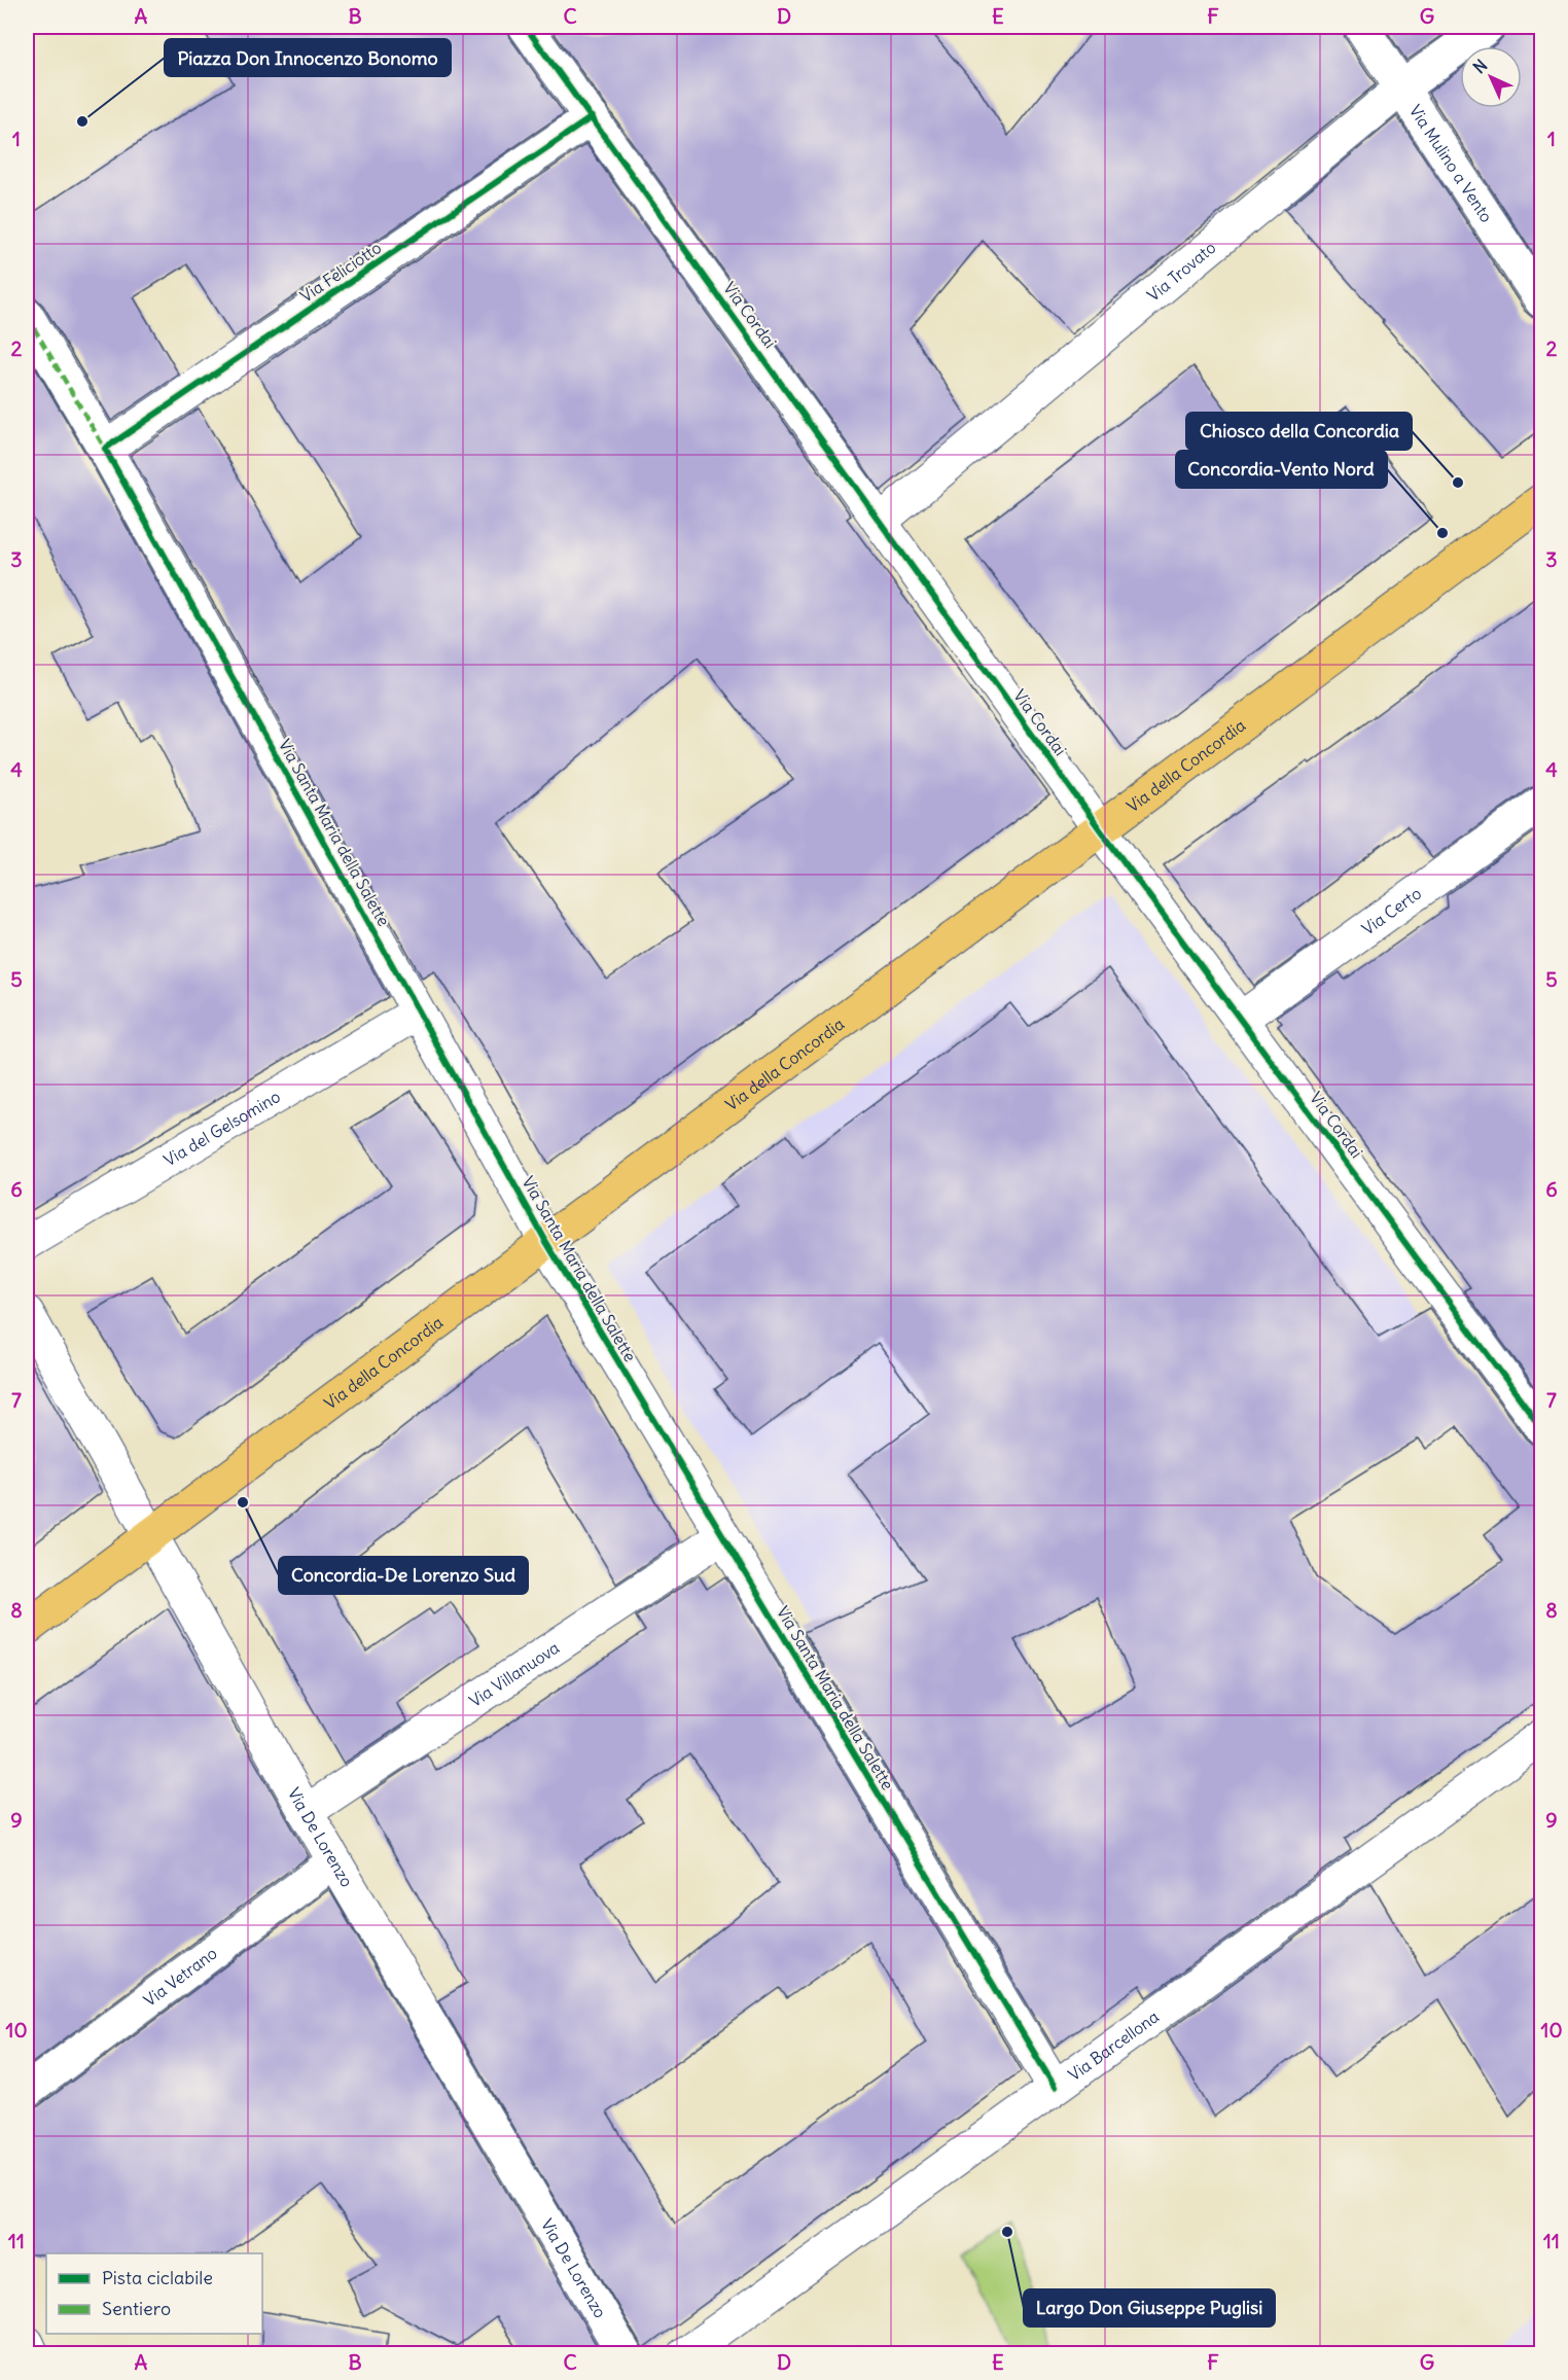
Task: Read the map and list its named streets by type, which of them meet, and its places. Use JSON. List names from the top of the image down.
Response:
{
  "streets": {
    "main road": ["Via della Concordia"],
    "street": [
      "Via Mulino a Vento",
      "Via Feliciotto",
      "Via Trovato",
      "Via Cordai",
      "Via Santa Maria della Salette",
      "Via Certo",
      "Via del Gelsomino",
      "Via Villanuova",
      "Via De Lorenzo",
      "Via Vetrano",
      "Via Barcellona"
    ]
  },
  "crossings": [
    ["Via Mulino a Vento", "Via Trovato"],
    ["Via Feliciotto", "Via Cordai"],
    ["Via Feliciotto", "Via Santa Maria della Salette"],
    ["Via Trovato", "Via Cordai"],
    ["Via Cordai", "Via della Concordia"],
    ["Via Cordai", "Via Certo"],
    ["Via della Concordia", "Via Santa Maria della Salette"],
    ["Via della Concordia", "Via De Lorenzo"],
    ["Via Santa Maria della Salette", "Via del Gelsomino"],
    ["Via Santa Maria della Salette", "Via Villanuova"],
    ["Via Santa Maria della Salette", "Via Barcellona"],
    ["Via Villanuova", "Via De Lorenzo"],
    ["Via De Lorenzo", "Via Vetrano"]
  ],
  "places": [
    "Piazza Don Innocenzo Bonomo",
    "Chiosco della Concordia",
    "Concordia-Vento Nord",
    "Concordia-De Lorenzo Sud",
    "Largo Don Giuseppe Puglisi"
  ],
  "legend": ["Pista ciclabile", "Sentiero"],
  "north": "top left",
  "grid": {
    "columns": [
      "A",
      "B",
      "C",
      "D",
      "E",
      "F",
      "G"
    ],
    "rows": [
      "1",
      "2",
      "3",
      "4",
      "5",
      "6",
      "7",
      "8",
      "9",
      "10",
      "11"
    ]
  }
}
